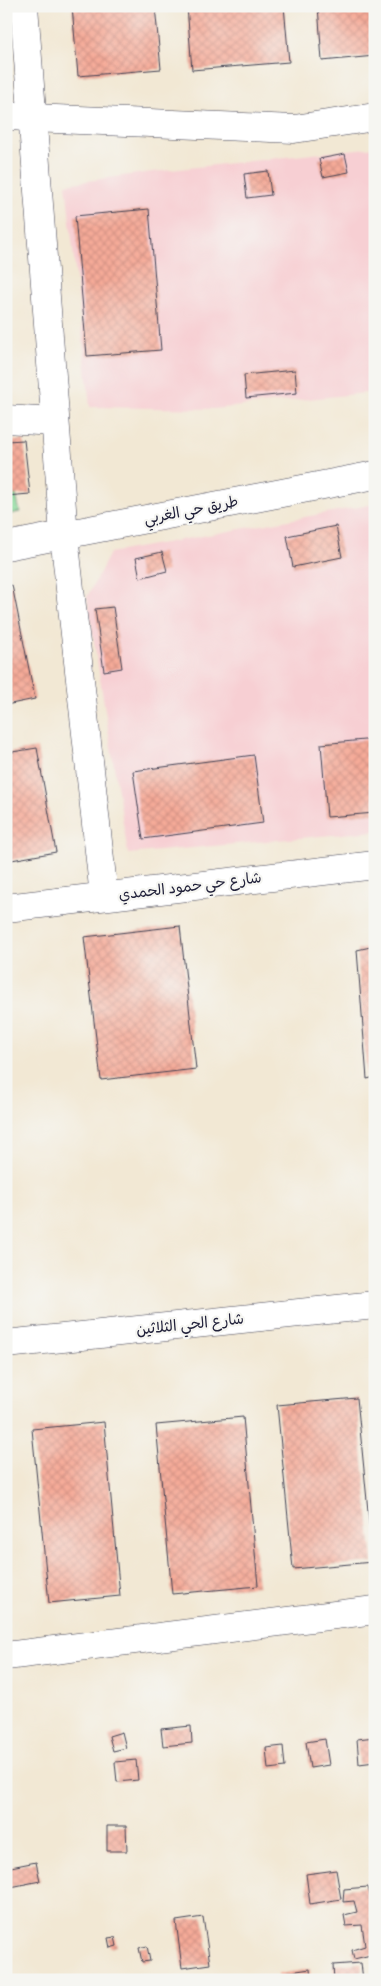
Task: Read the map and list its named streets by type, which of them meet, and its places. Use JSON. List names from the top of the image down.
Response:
{
  "streets": {
    "street": ["طريق حي الغربي", "شارع حي حمود الحمدي", "شارع الحي الثلاثين"]
  }
}
